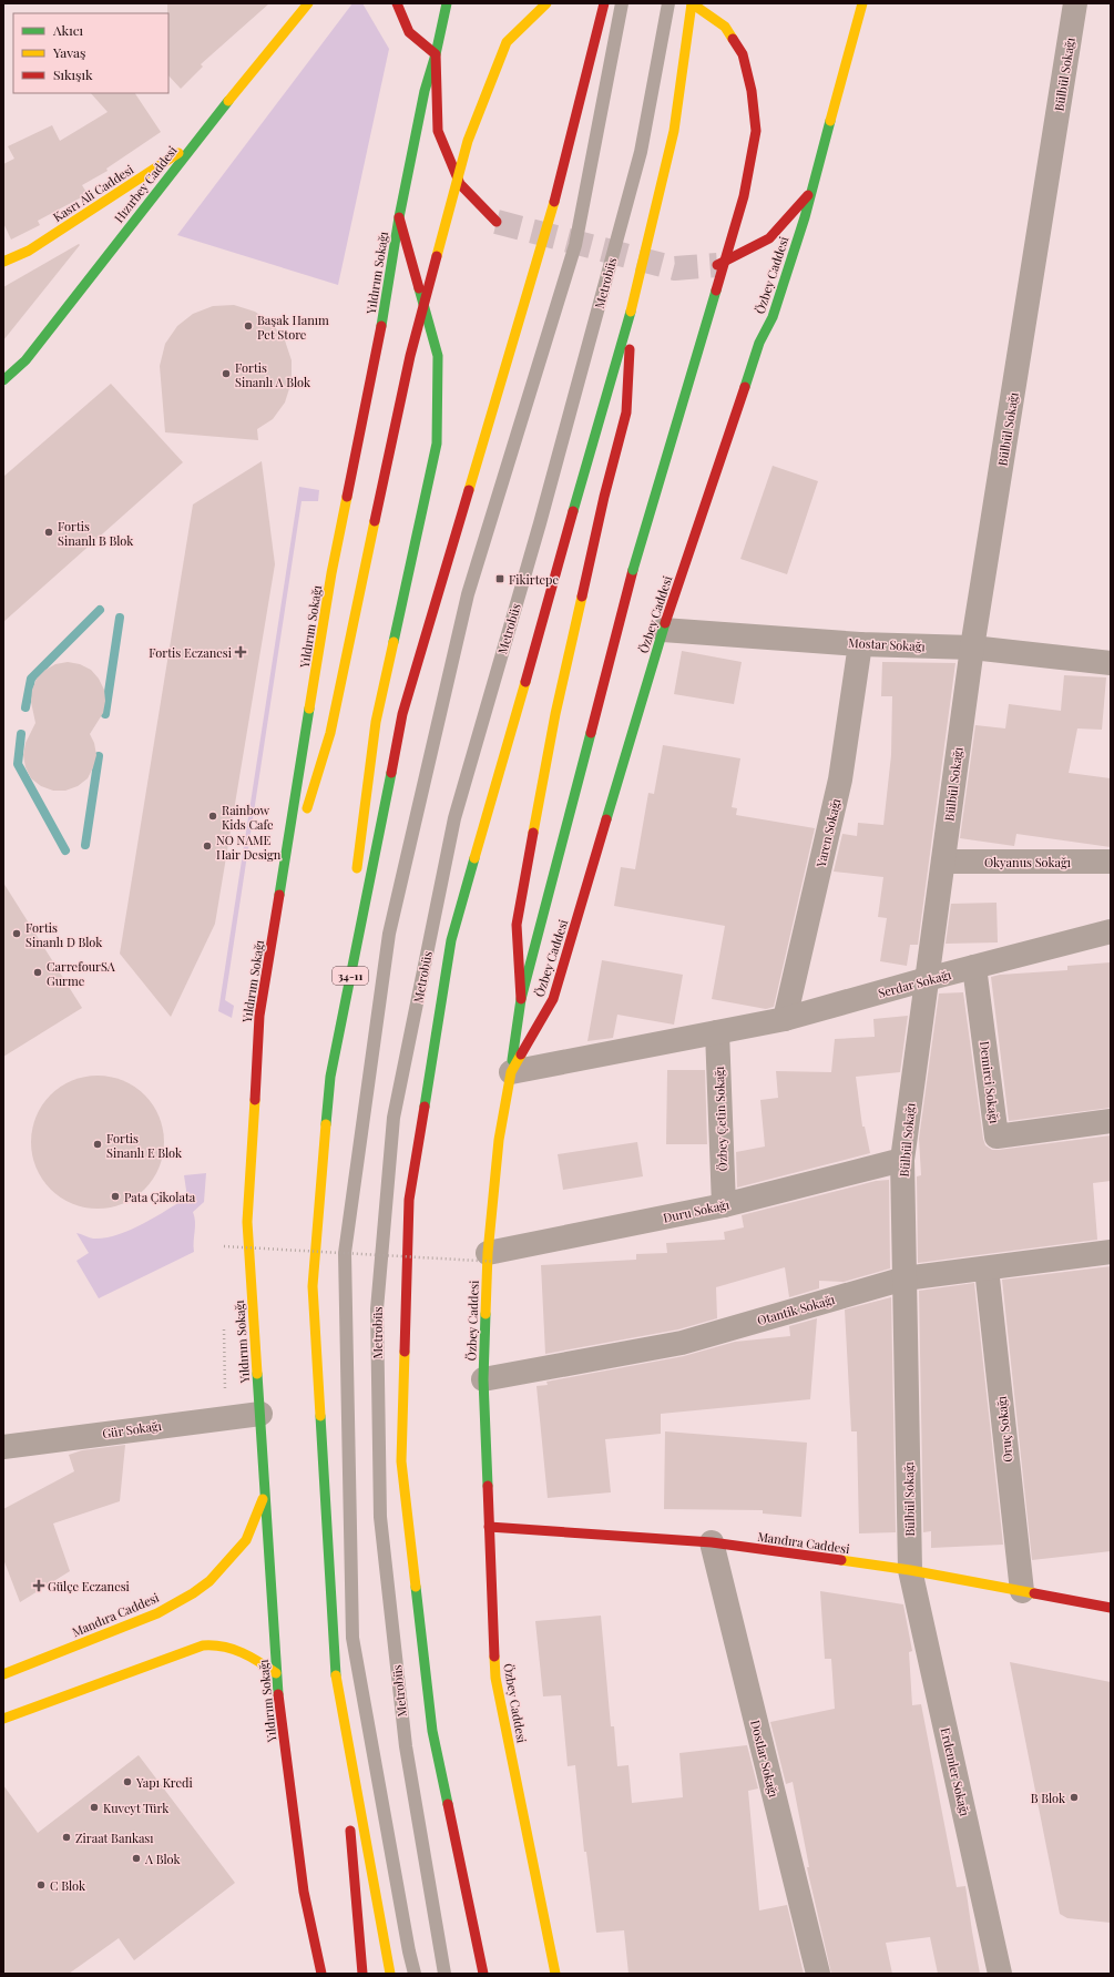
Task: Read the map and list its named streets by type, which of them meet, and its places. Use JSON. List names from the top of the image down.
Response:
{
  "streets": {
    "main road": [
      "Hızırbey Caddesi",
      "Kasrı Ali Caddesi",
      "Yıldırım Sokağı",
      "Özbey Caddesi",
      "34-11",
      "Mandıra Caddesi"
    ],
    "street": [
      "Bülbül Sokağı",
      "Mostar Sokağı",
      "Yaren Sokağı",
      "Okyanus Sokağı",
      "Serdar Sokağı",
      "Demirci Sokağı",
      "Özbey Çetin Sokağı",
      "Duru Sokağı",
      "Otantik Sokağı",
      "Gür Sokağı",
      "Oruç Sokağı",
      "Dostlar Sokağı",
      "Erdemler Sokağı"
    ],
    "lane": ["Metrobüs"]
  },
  "crossings": [
    ["Bülbül Sokağı", "Mostar Sokağı"],
    ["Bülbül Sokağı", "Okyanus Sokağı"],
    ["Bülbül Sokağı", "Serdar Sokağı"],
    ["Bülbül Sokağı", "Duru Sokağı"],
    ["Bülbül Sokağı", "Otantik Sokağı"],
    ["Bülbül Sokağı", "Mandıra Caddesi"],
    ["Bülbül Sokağı", "Erdemler Sokağı"],
    ["Hızırbey Caddesi", "Kasrı Ali Caddesi"],
    ["Yıldırım Sokağı", "Gür Sokağı"],
    ["Yıldırım Sokağı", "Mandıra Caddesi"],
    ["Özbey Caddesi", "Mostar Sokağı"],
    ["Özbey Caddesi", "Serdar Sokağı"],
    ["Özbey Caddesi", "Duru Sokağı"],
    ["Özbey Caddesi", "Otantik Sokağı"],
    ["Özbey Caddesi", "Mandıra Caddesi"],
    ["Mostar Sokağı", "Yaren Sokağı"],
    ["Yaren Sokağı", "Serdar Sokağı"],
    ["Serdar Sokağı", "Demirci Sokağı"],
    ["Serdar Sokağı", "Özbey Çetin Sokağı"],
    ["Özbey Çetin Sokağı", "Duru Sokağı"],
    ["Otantik Sokağı", "Oruç Sokağı"],
    ["Oruç Sokağı", "Mandıra Caddesi"],
    ["Mandıra Caddesi", "Dostlar Sokağı"],
    ["Mandıra Caddesi", "Erdemler Sokağı"]
  ],
  "places": {
    "other": [
      "Başak Hanım Pet Store",
      "Fortis Sinanlı A Blok",
      "Fortis Sinanlı B Blok",
      "Rainbow Kids Cafe",
      "NO NAME Hair Design",
      "Fortis Sinanlı D Blok",
      "CarrefourSA Gurme",
      "Fortis Sinanlı E Blok",
      "Pata Çikolata",
      "Yapı Kredi",
      "B Blok",
      "Kuveyt Türk",
      "Ziraat Bankası",
      "A Blok",
      "C Blok"
    ],
    "transit": ["Fikirtepe"],
    "health": ["Fortis Eczanesi", "Gülçe Eczanesi"]
  },
  "legend": ["Akıcı", "Yavaş", "Sıkışık"]
}
